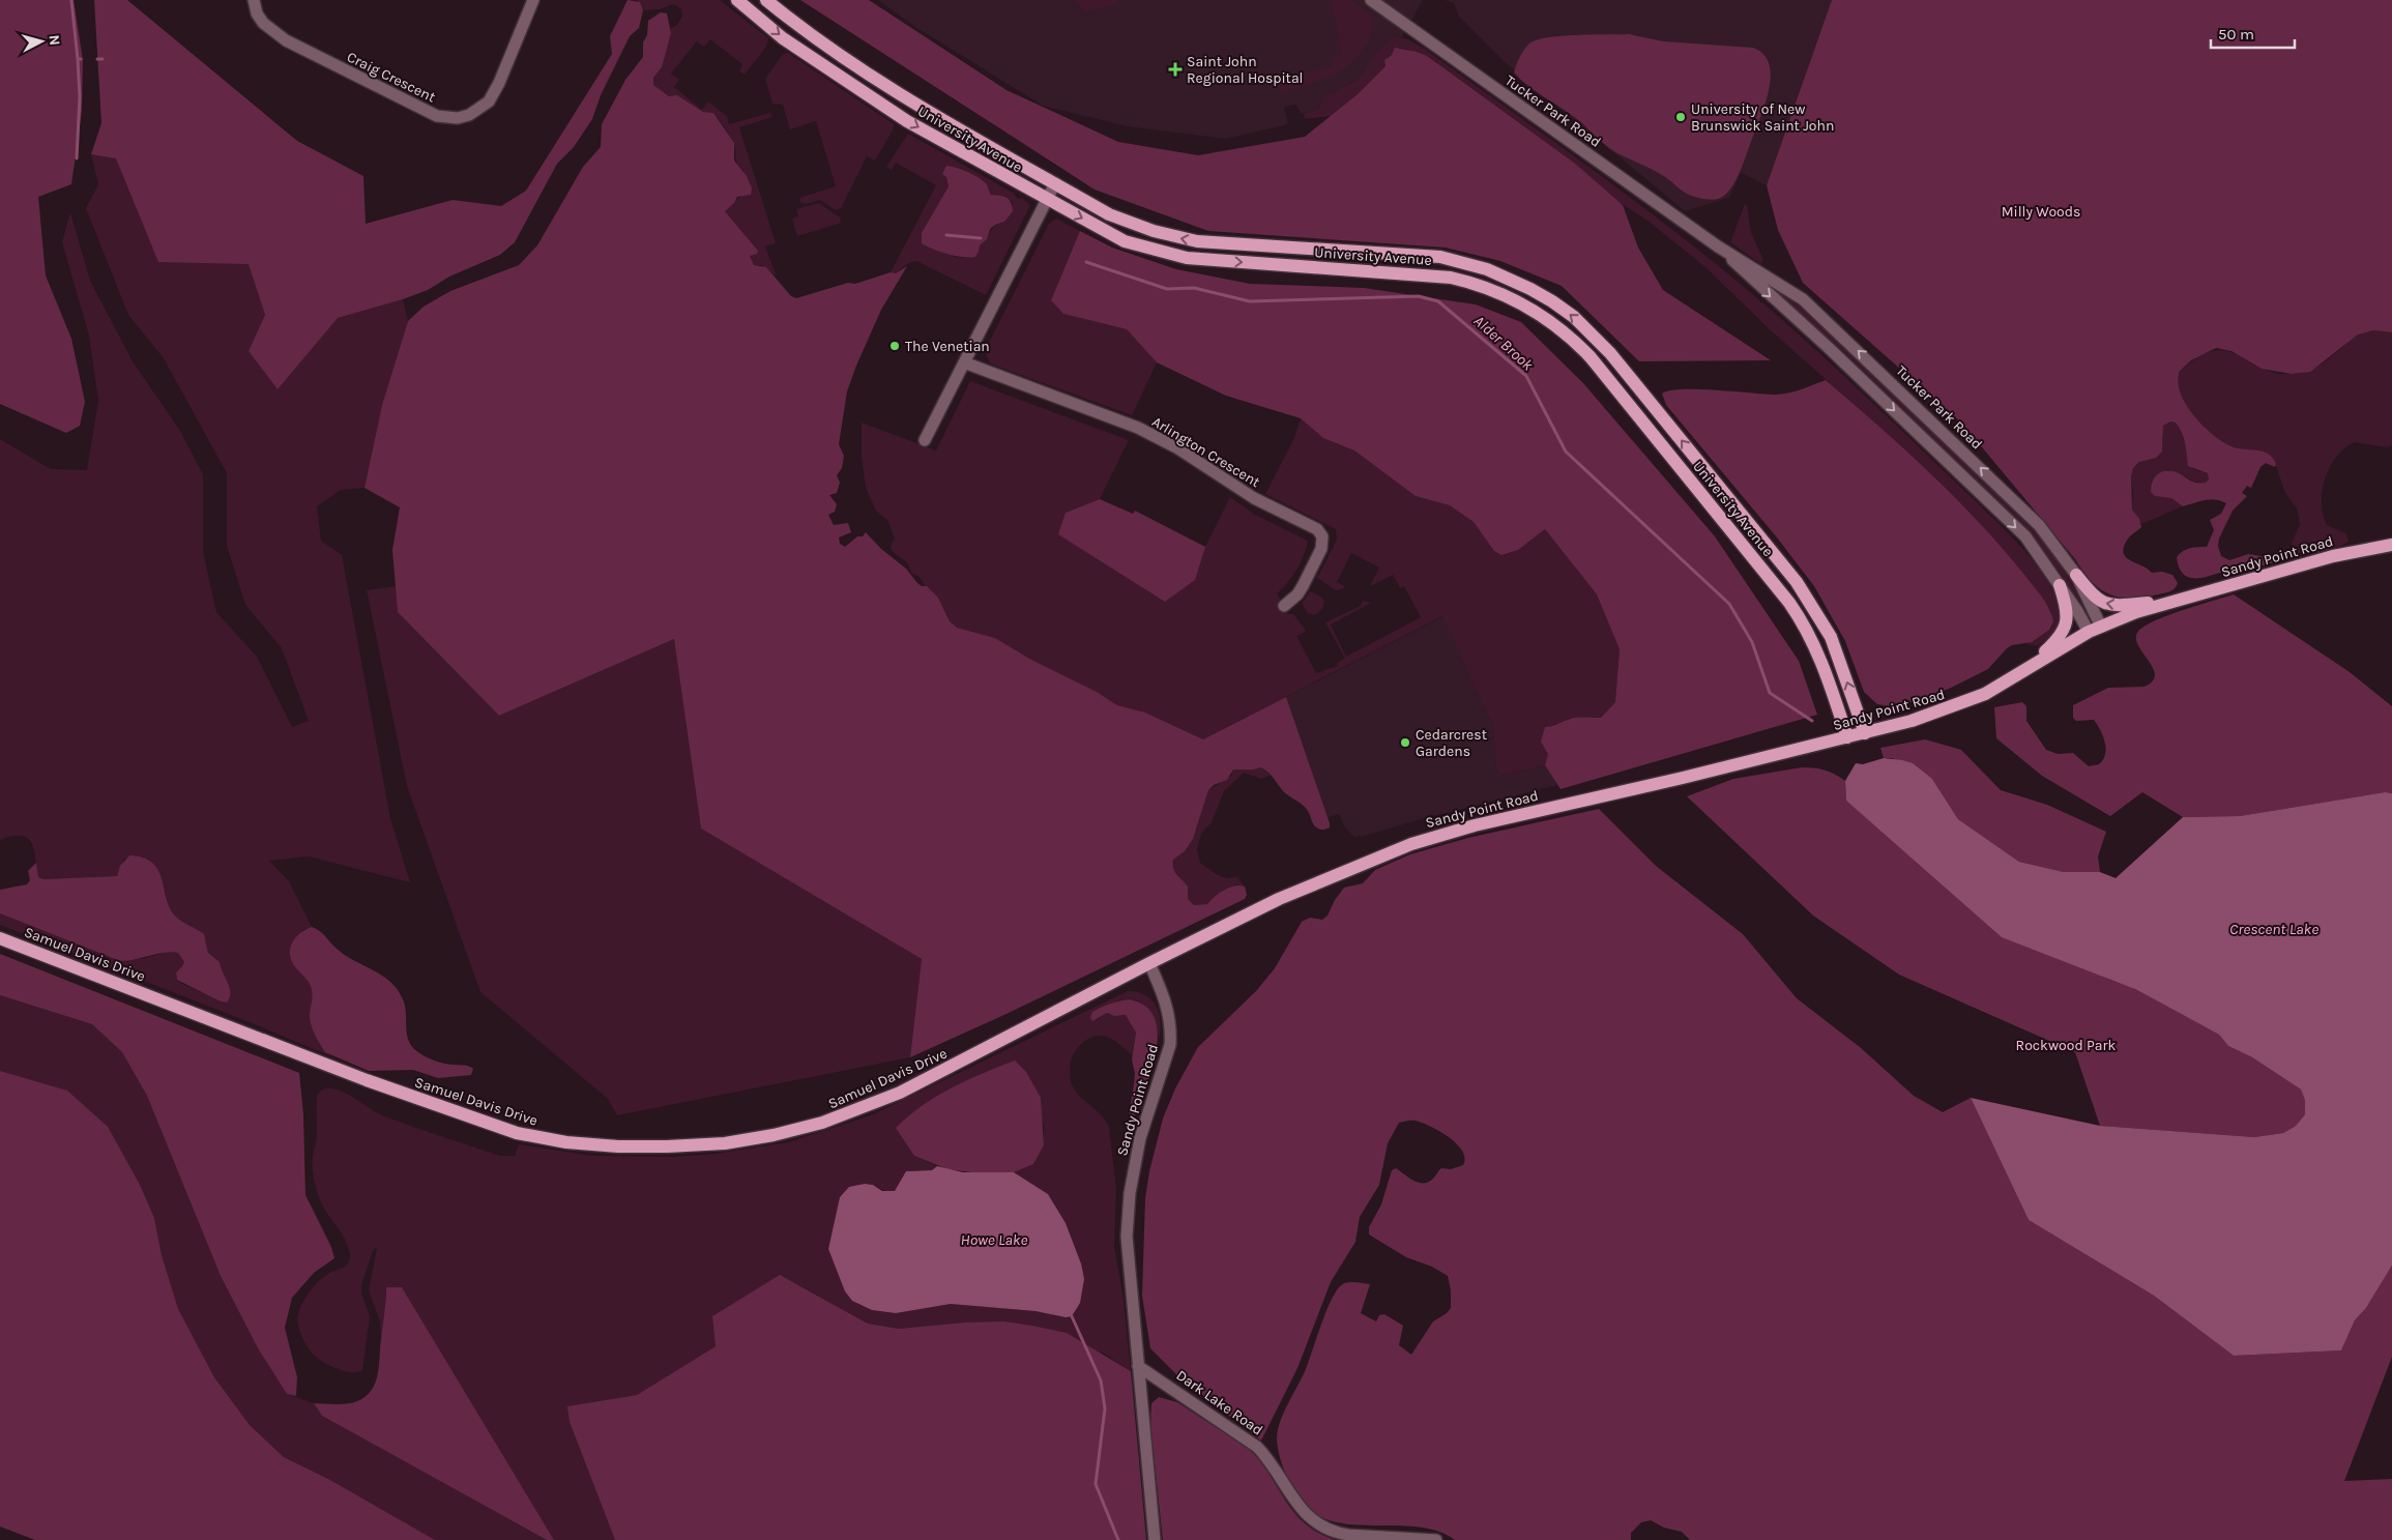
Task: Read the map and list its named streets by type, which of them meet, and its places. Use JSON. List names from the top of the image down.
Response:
{
  "streets": {
    "main road": ["University Avenue", "Sandy Point Road", "Samuel Davis Drive"],
    "street": [
      "Craig Crescent",
      "Tucker Park Road",
      "Arlington Crescent",
      "Dark Lake Road"
    ]
  },
  "crossings": [
    ["Tucker Park Road", "Sandy Point Road"],
    ["University Avenue", "Sandy Point Road"],
    ["Sandy Point Road", "Samuel Davis Drive"],
    ["Sandy Point Road", "Dark Lake Road"]
  ],
  "water": ["Alder Brook", "Crescent Lake", "Howe Lake"],
  "parks": ["Milly Woods", "Rockwood Park"],
  "places": {
    "health": ["Saint John Regional Hospital"],
    "other": ["University of New Brunswick Saint John", "The Venetian", "Cedarcrest Gardens"]
  },
  "scale_bar": "50 m",
  "north": "right"
}
